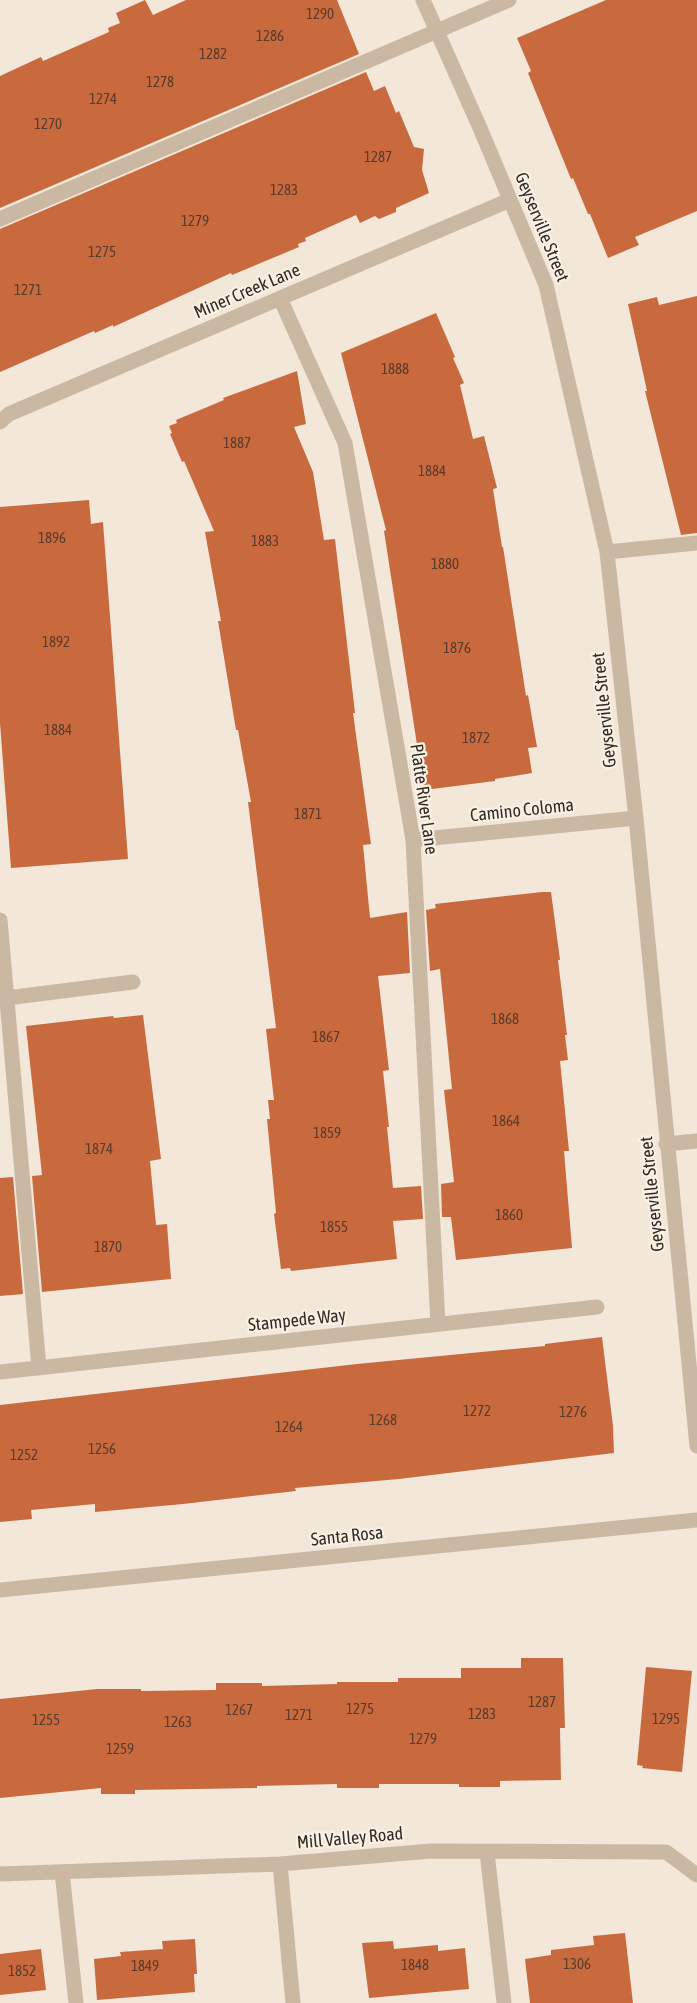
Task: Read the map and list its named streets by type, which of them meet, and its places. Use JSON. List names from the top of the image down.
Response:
{
  "streets": {
    "street": [
      "Geyserville Street",
      "Miner Creek Lane",
      "Platte River Lane",
      "Camino Coloma",
      "Stampede Way",
      "Santa Rosa",
      "Mill Valley Road"
    ]
  },
  "crossings": [
    ["Geyserville Street", "Miner Creek Lane"],
    ["Geyserville Street", "Camino Coloma"],
    ["Miner Creek Lane", "Platte River Lane"],
    ["Platte River Lane", "Camino Coloma"],
    ["Platte River Lane", "Stampede Way"]
  ],
  "house_numbers": [
    "1290",
    "1286",
    "1282",
    "1278",
    "1274",
    "1270",
    "1287",
    "1283",
    "1279",
    "1275",
    "1271",
    "1888",
    "1887",
    "1884",
    "1896",
    "1883",
    "1880",
    "1892",
    "1876",
    "1884",
    "1872",
    "1871",
    "1868",
    "1867",
    "1864",
    "1859",
    "1874",
    "1860",
    "1855",
    "1870",
    "1272",
    "1276",
    "1268",
    "1264",
    "1256",
    "1252",
    "1287",
    "1275",
    "1267",
    "1283",
    "1271",
    "1295",
    "1255",
    "1263",
    "1279",
    "1259",
    "1306",
    "1848",
    "1849",
    "1852"
  ]
}
